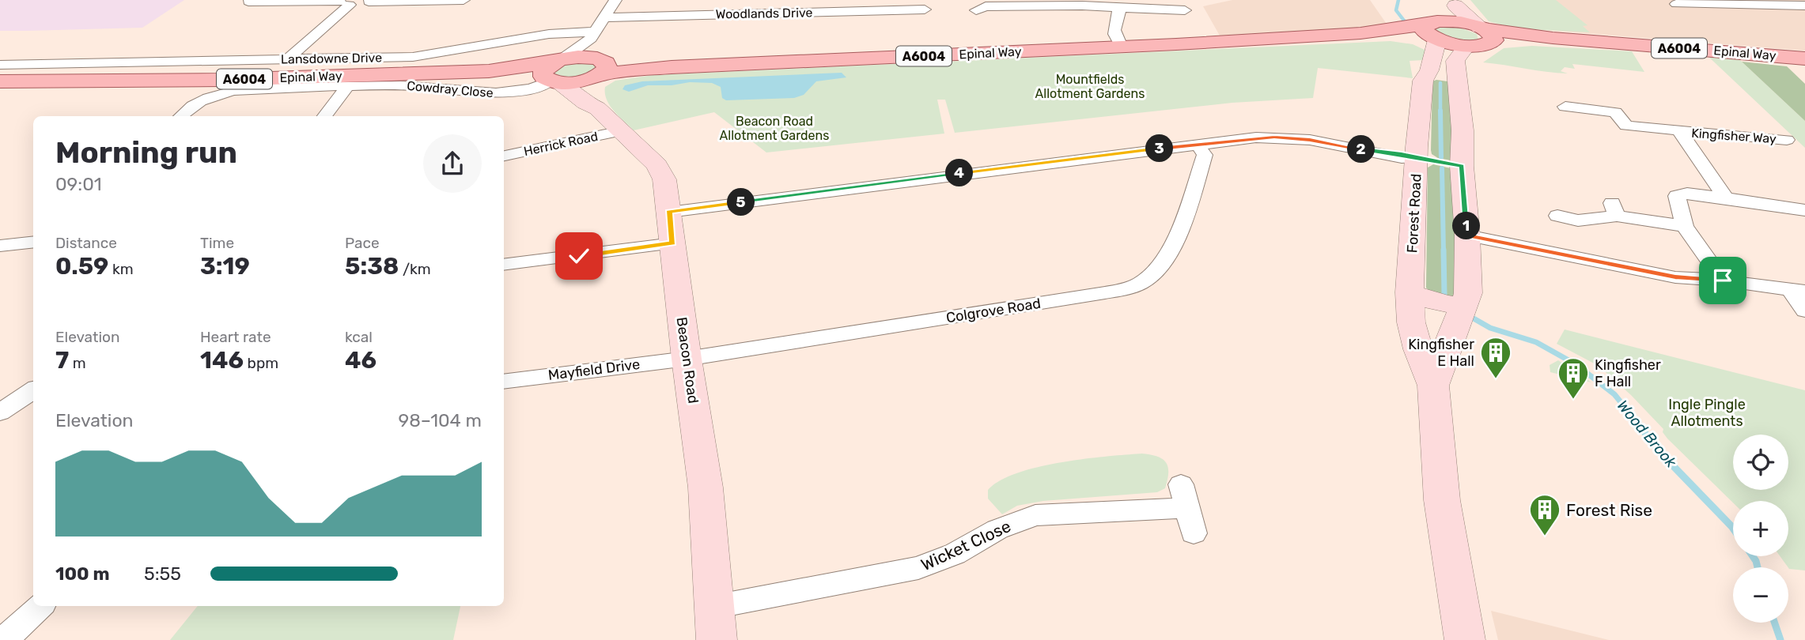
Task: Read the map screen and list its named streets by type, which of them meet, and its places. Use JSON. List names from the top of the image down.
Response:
{
  "streets": {
    "main road": [
      "A6004",
      "Epinal Way",
      "Forest Road",
      "Beacon Road"
    ],
    "street": [
      "Woodlands Drive",
      "Lansdowne Drive",
      "Cowdray Close",
      "Kingfisher Way",
      "Herrick Road",
      "Colgrove Road",
      "Mayfield Drive",
      "Wicket Close"
    ]
  },
  "crossings": [
    ["A6004", "Epinal Way"],
    ["A6004", "Forest Road"],
    ["Epinal Way", "Lansdowne Drive"],
    ["Epinal Way", "Cowdray Close"],
    ["Epinal Way", "Forest Road"],
    ["Epinal Way", "Beacon Road"],
    ["Cowdray Close", "Beacon Road"],
    ["Herrick Road", "Beacon Road"],
    ["Colgrove Road", "Beacon Road"],
    ["Colgrove Road", "Mayfield Drive"],
    ["Beacon Road", "Mayfield Drive"],
    ["Beacon Road", "Wicket Close"]
  ],
  "water": ["Wood Brook"],
  "parks": ["Mountfields Allotment Gardens", "Beacon Road Allotment Gardens", "Ingle Pingle Allotments"],
  "places": {
    "building": ["Kingfisher E Hall", "Kingfisher F Hall", "Forest Rise"]
  },
  "page": {
    "heading": ["Morning run", "09:01"],
    "pins": [
      "3",
      "2",
      "4",
      "5",
      "1"
    ],
    "stats": [
      ["Distance", "0.59 km"],
      ["Time", "3:19"],
      ["Pace", "5:38 /km"],
      ["Elevation", "7 m"],
      ["Heart rate", "146 bpm"],
      ["kcal", "46"]
    ],
    "chart": ["Elevation", "98–104 m"],
    "map_buttons": ["+", "−"],
    "list": [
      {
        "name": "100 m",
        "note": "5:55"
      }
    ]
  }
}
